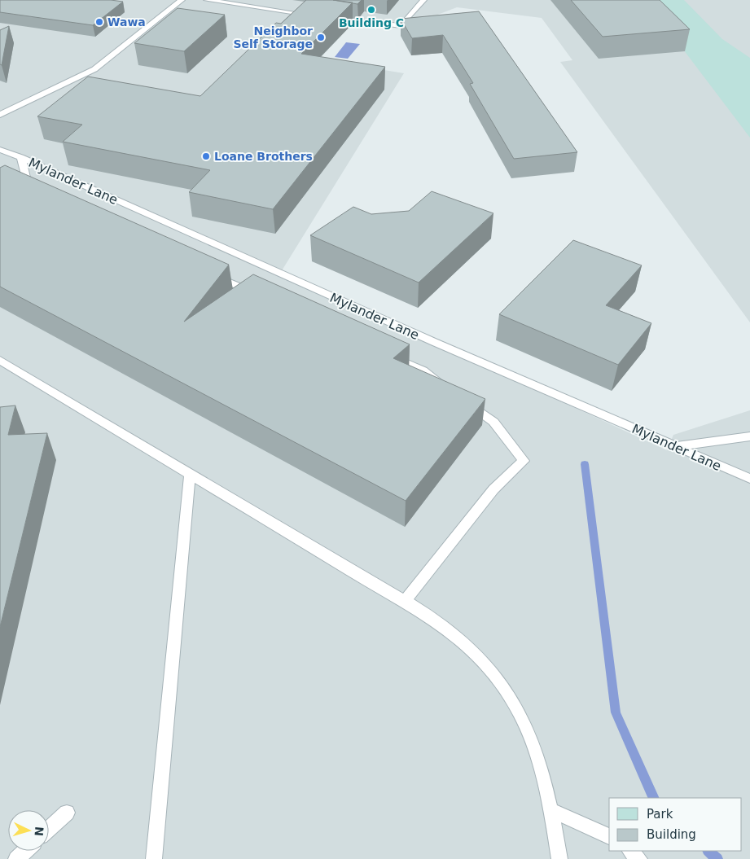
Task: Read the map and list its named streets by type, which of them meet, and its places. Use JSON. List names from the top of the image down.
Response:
{
  "streets": {
    "lane": ["Mylander Lane"]
  },
  "places": [
    "Building C",
    "Wawa",
    "Neighbor Self Storage",
    "Loane Brothers"
  ],
  "legend": ["Park", "Building"],
  "north": "right"
}
